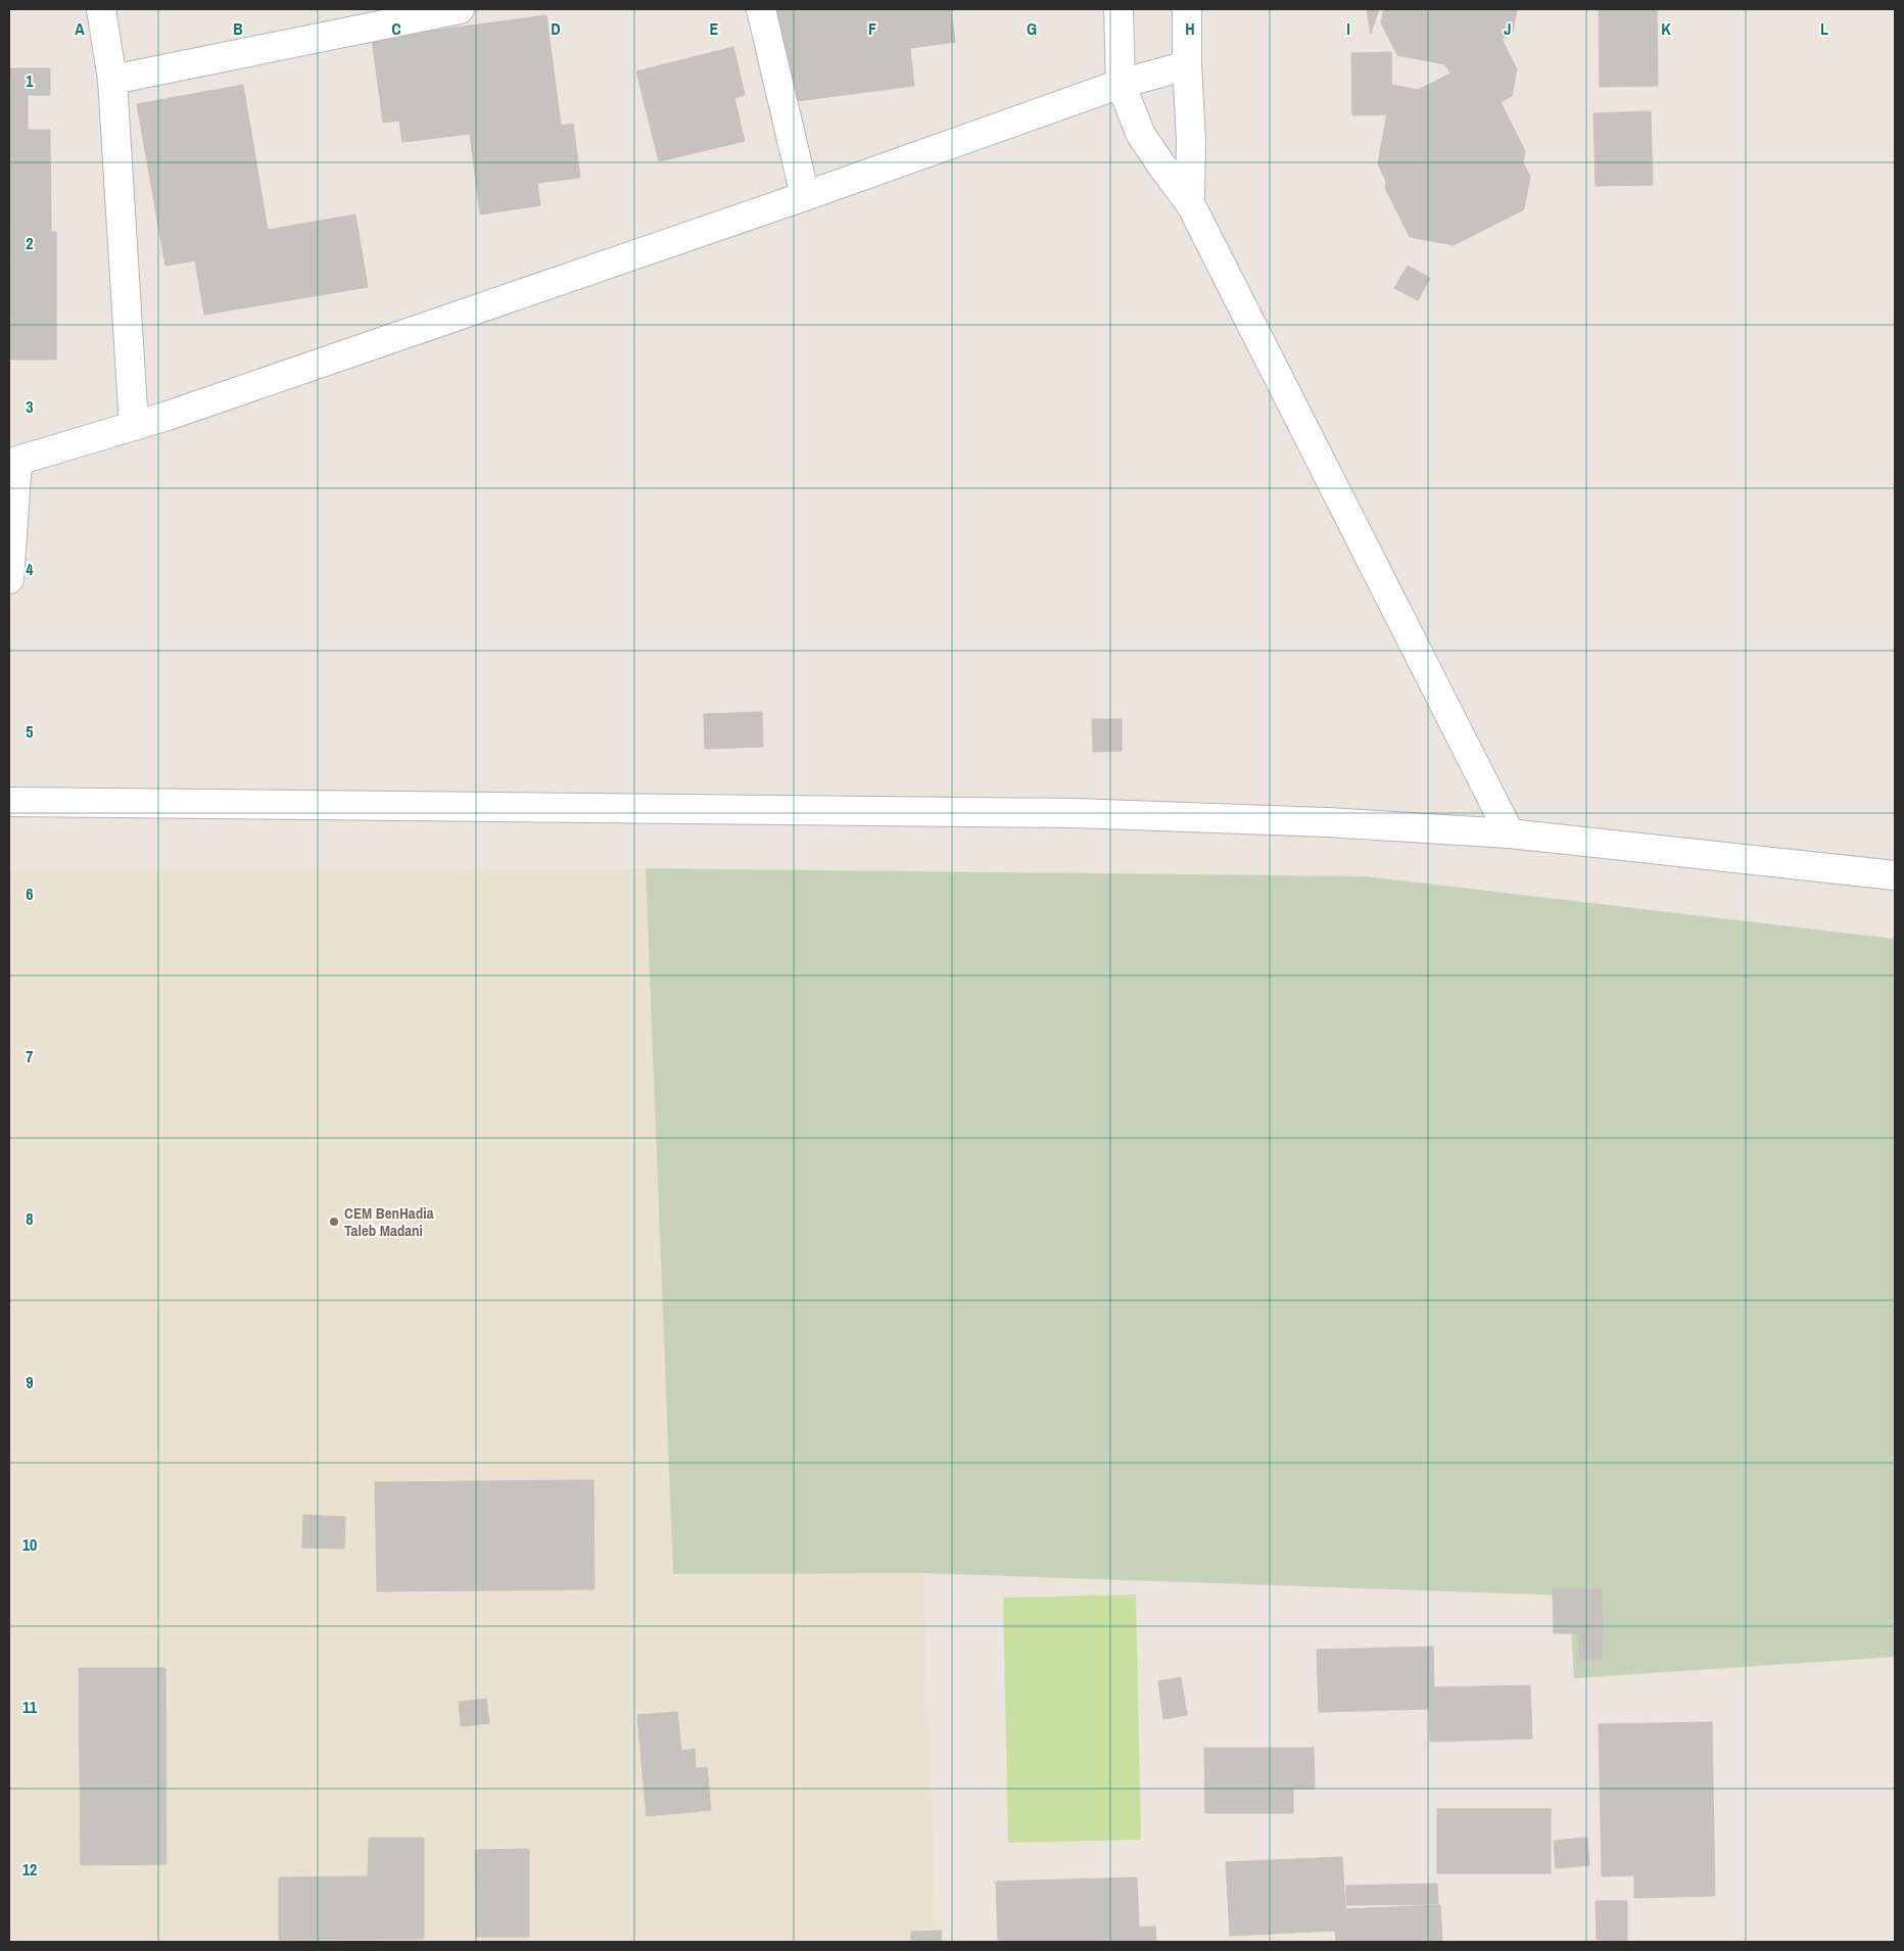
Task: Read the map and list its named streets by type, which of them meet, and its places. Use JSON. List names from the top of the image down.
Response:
{
  "places": ["CEM BenHadia Taleb Madani"],
  "grid": {
    "columns": [
      "A",
      "B",
      "C",
      "D",
      "E",
      "F",
      "G",
      "H",
      "I",
      "J",
      "K",
      "L"
    ],
    "rows": [
      "1",
      "2",
      "3",
      "4",
      "5",
      "6",
      "7",
      "8",
      "9",
      "10",
      "11",
      "12"
    ]
  }
}
